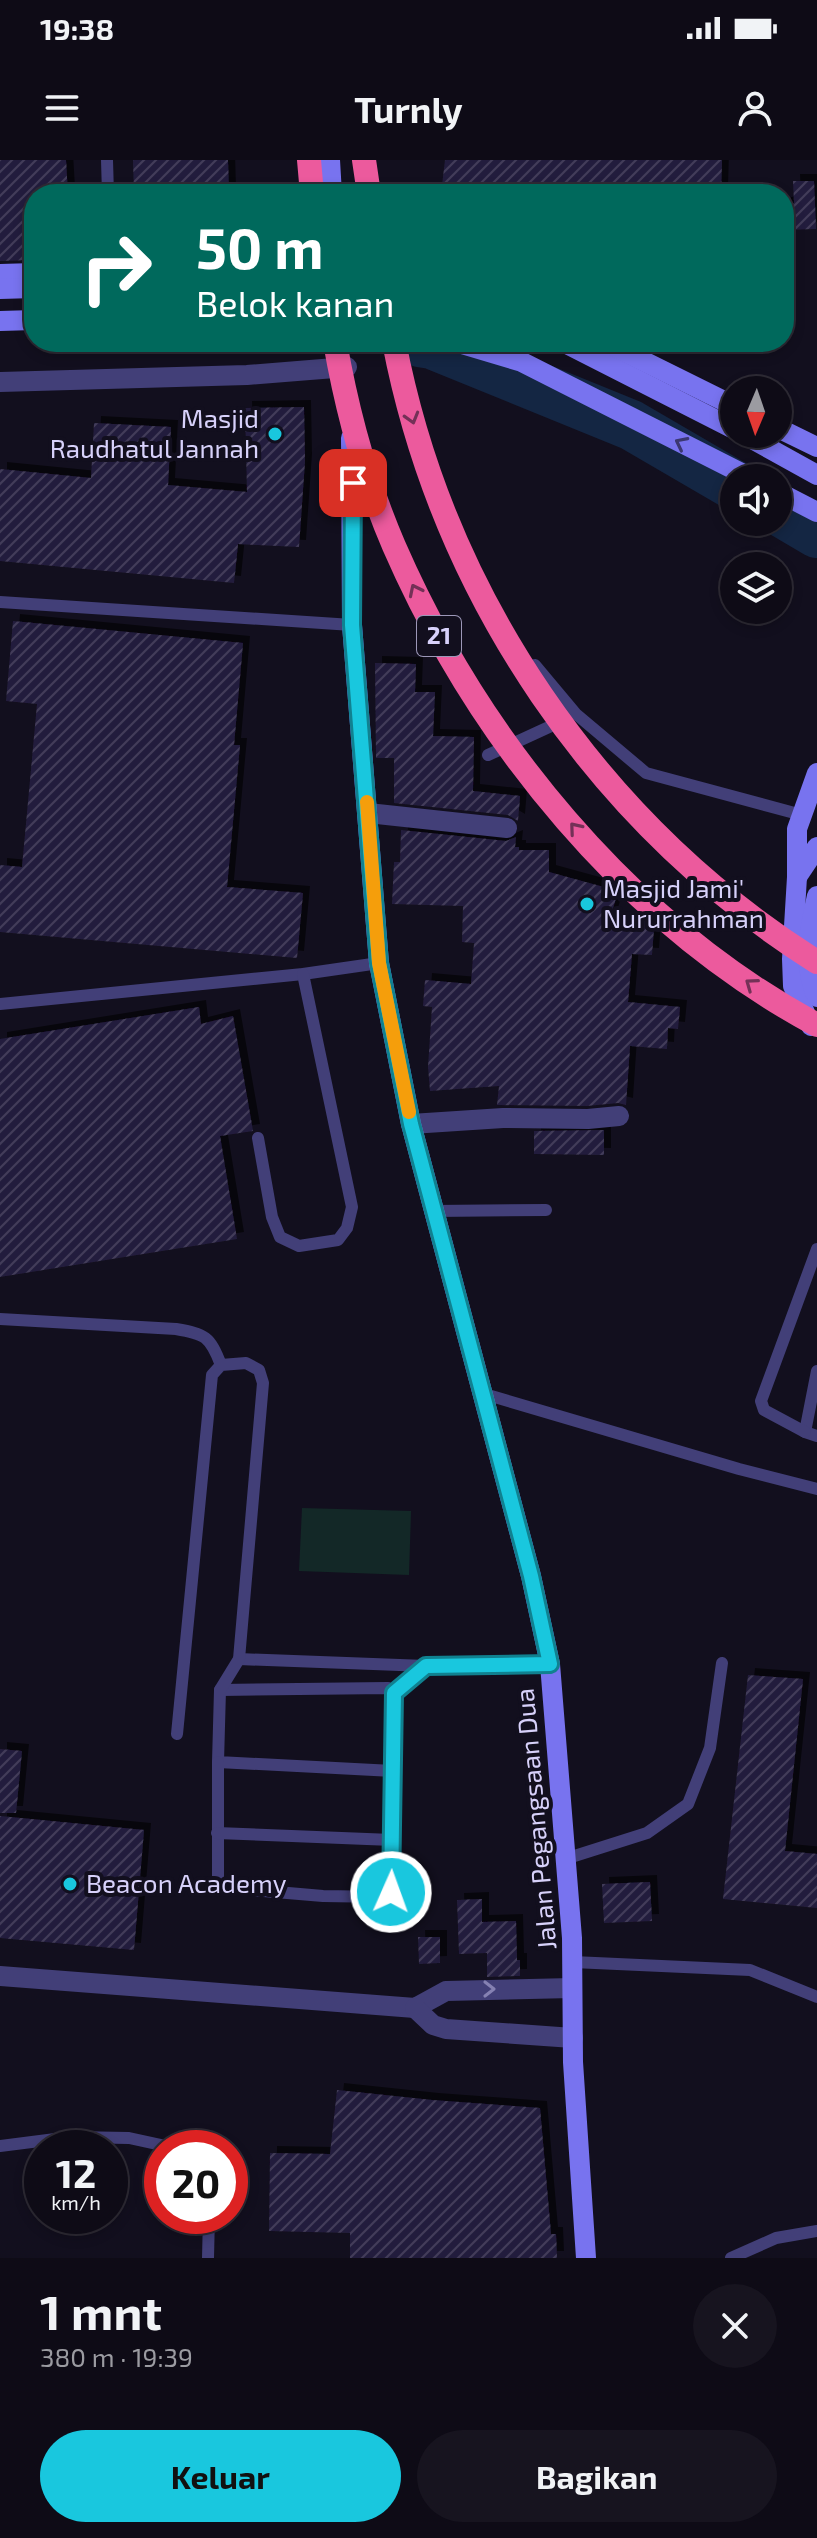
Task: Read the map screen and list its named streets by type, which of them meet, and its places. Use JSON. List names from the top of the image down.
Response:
{
  "streets": {
    "highway": ["21"],
    "main road": ["Jalan Pegangsaan Dua"]
  },
  "crossings": [
    ["21", "Jalan Pegangsaan Dua"]
  ],
  "places": ["Masjid Raudhatul Jannah", "Masjid Jami' Nururrahman", "Beacon Academy"],
  "north": "bottom",
  "page": {
    "status": "19:38",
    "header": "Turnly",
    "turn": ["50 m", "Belok kanan"],
    "speed": "12 km/h",
    "limit": "20",
    "heading": ["1 mnt", "380 m · 19:39"],
    "buttons": ["Keluar", "Bagikan"]
  }
}
